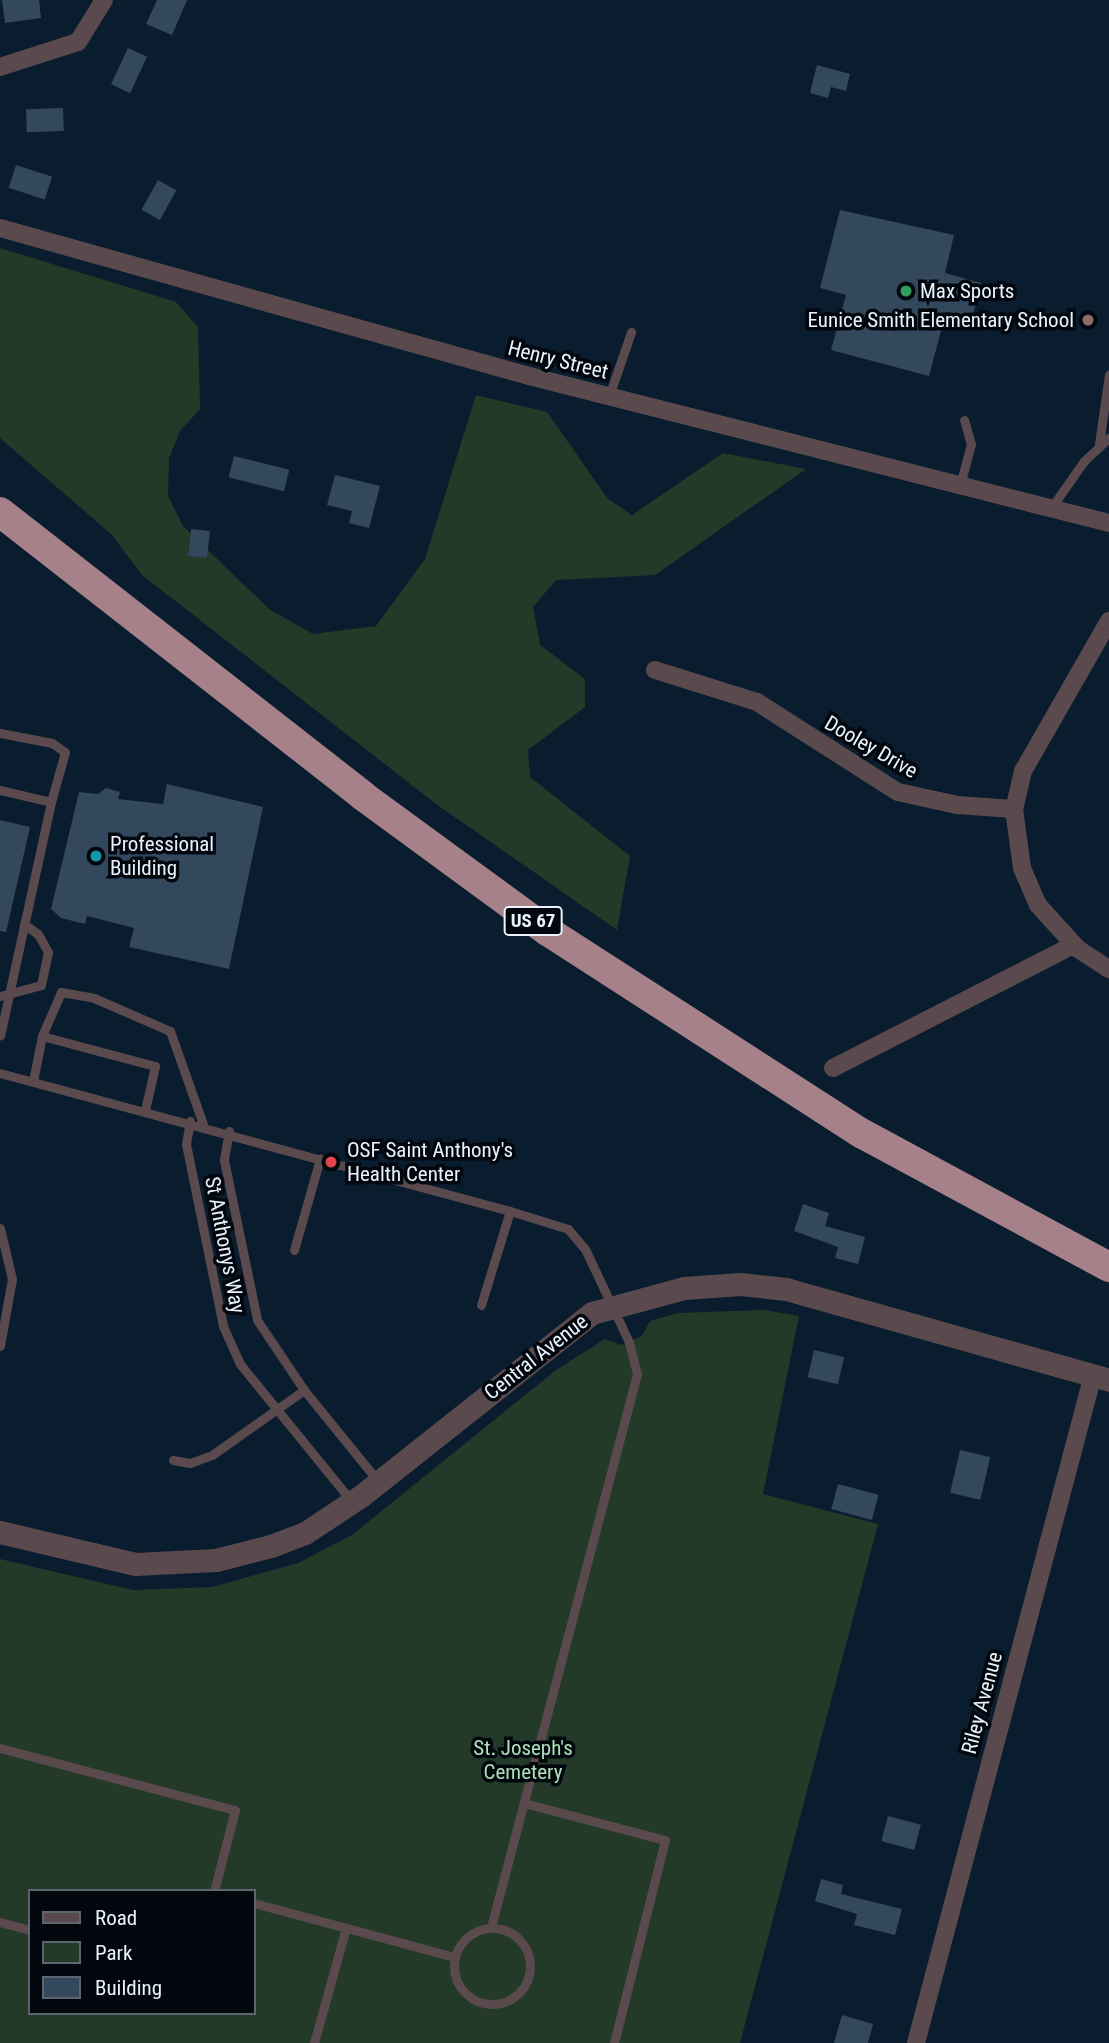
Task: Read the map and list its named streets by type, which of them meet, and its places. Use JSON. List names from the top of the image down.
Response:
{
  "streets": {
    "highway": ["US 67"],
    "street": [
      "Henry Street",
      "Dooley Drive",
      "Central Avenue",
      "Riley Avenue"
    ],
    "lane": ["St Anthonys Way"]
  },
  "crossings": [
    ["St Anthonys Way", "Central Avenue"],
    ["Central Avenue", "Riley Avenue"]
  ],
  "parks": ["St. Joseph's Cemetery"],
  "places": [
    "Max Sports",
    "Eunice Smith Elementary School",
    "Professional Building",
    "OSF Saint Anthony's Health Center"
  ],
  "legend": ["Road", "Park", "Building"]
}
